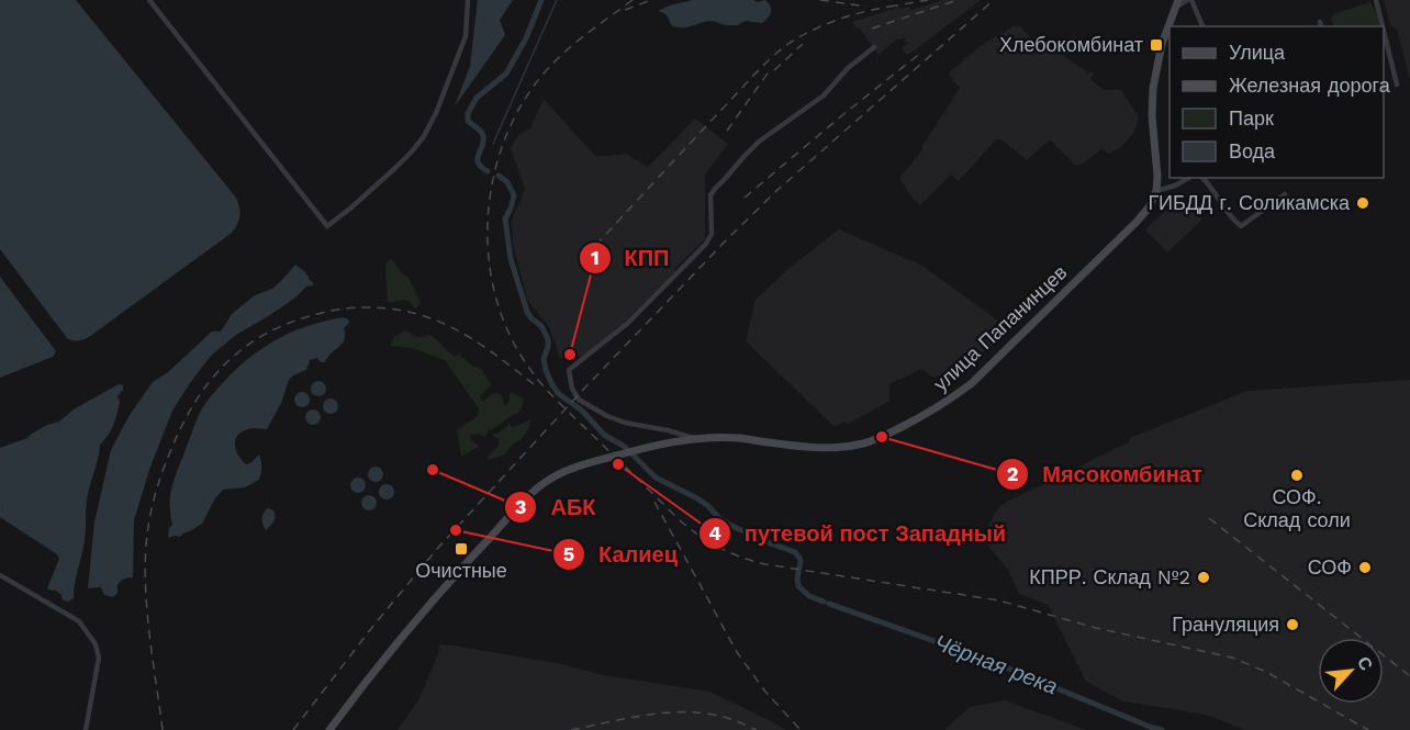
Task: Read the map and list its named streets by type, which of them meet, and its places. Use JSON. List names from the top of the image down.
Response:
{
  "streets": {
    "main road": ["улица Папанинцев"]
  },
  "water": ["Чёрная река"],
  "places": {
    "transit": ["Хлебокомбинат", "Очистные"],
    "other": [
      "ГИБДД г. Соликамска",
      "КПП",
      "Мясокомбинат",
      "путевой пост Западный",
      "АБК",
      "СОФ. Склад соли",
      "Калиец",
      "СОФ",
      "КПРР. Склад №2",
      "Грануляция"
    ]
  },
  "legend": [
    "Улица",
    "Железная дорога",
    "Парк",
    "Вода"
  ],
  "north": "top right"
}
